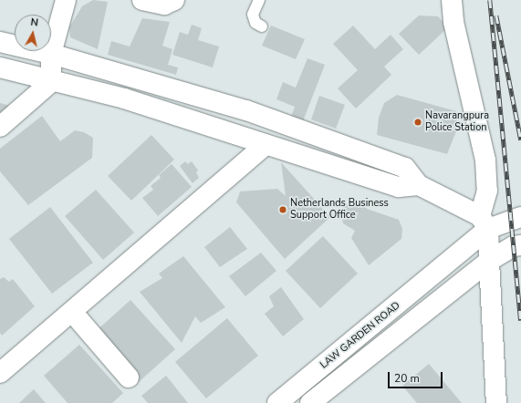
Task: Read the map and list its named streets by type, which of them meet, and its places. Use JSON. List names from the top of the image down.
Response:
{
  "streets": {
    "main road": ["LAW GARDEN ROAD"]
  },
  "places": ["Navarangpura Police Station", "Netherlands Business Support Office"],
  "scale_bar": "20 m",
  "north": "top"
}
